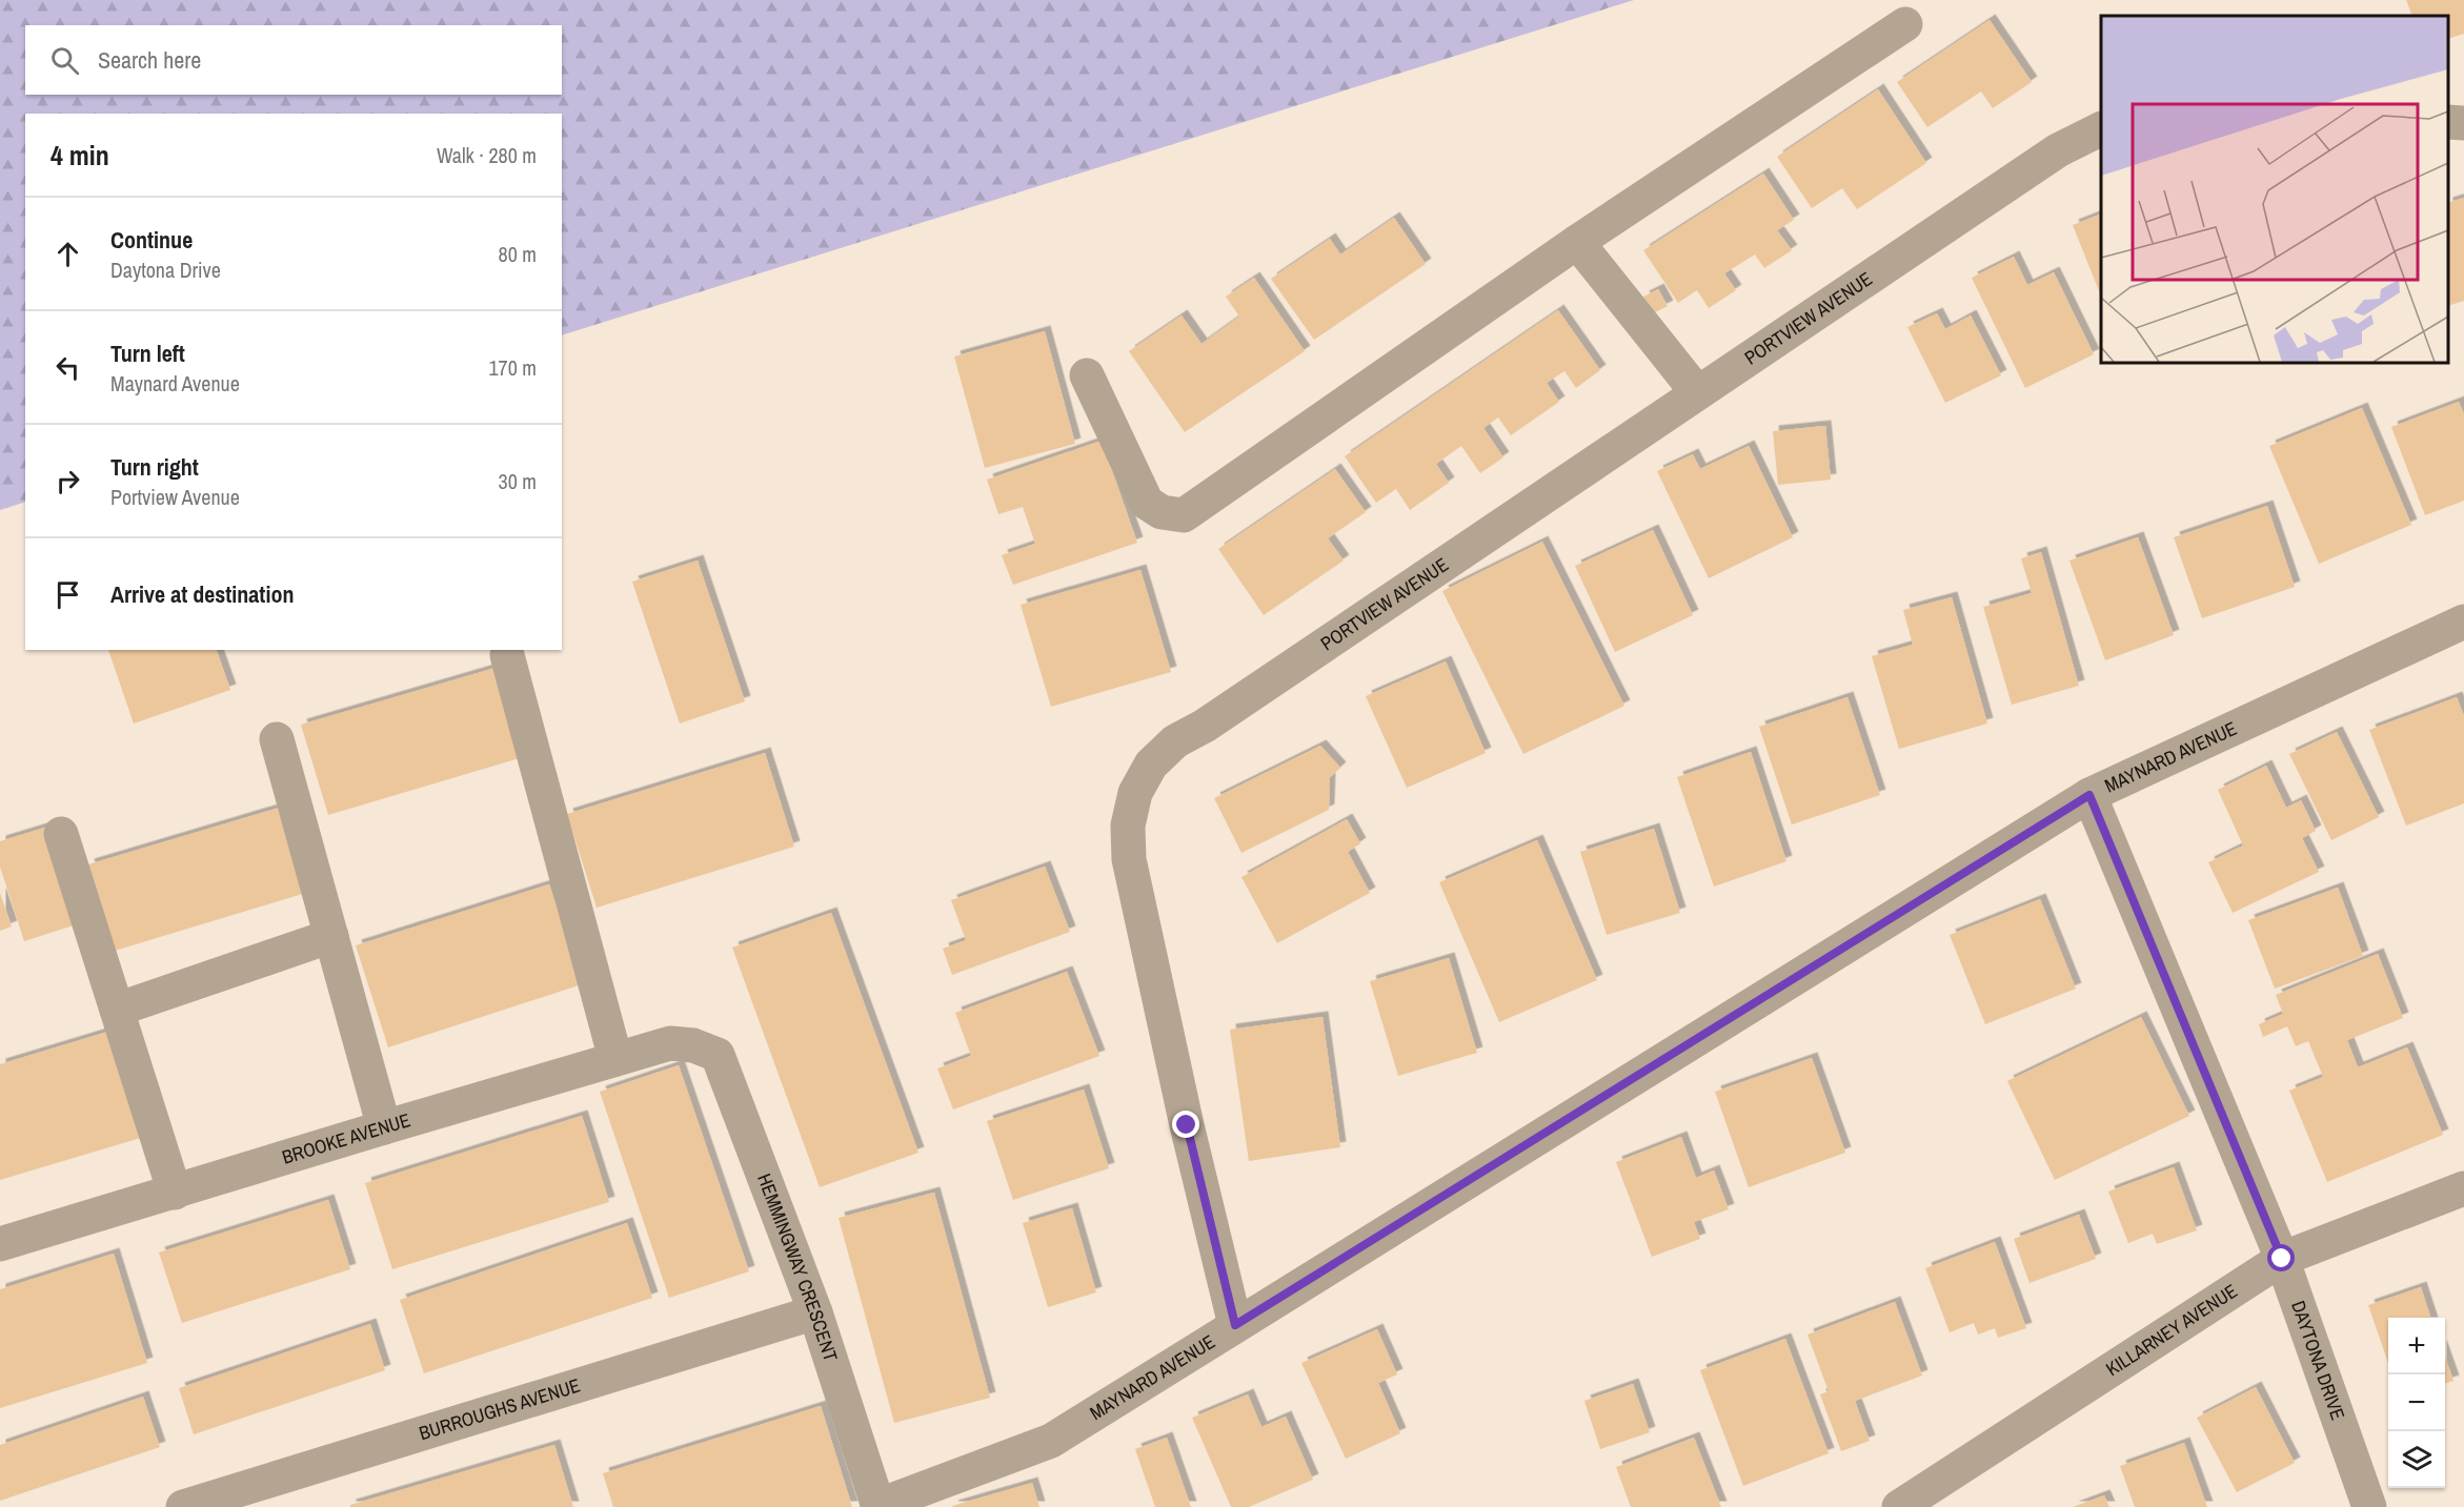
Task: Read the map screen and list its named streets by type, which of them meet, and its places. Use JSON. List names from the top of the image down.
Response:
{
  "streets": {
    "street": [
      "PORTVIEW AVENUE",
      "MAYNARD AVENUE",
      "BROOKE AVENUE",
      "HEMMINGWAY CRESCENT",
      "KILLARNEY AVENUE",
      "DAYTONA DRIVE",
      "BURROUGHS AVENUE"
    ]
  },
  "crossings": [
    ["PORTVIEW AVENUE", "MAYNARD AVENUE"],
    ["MAYNARD AVENUE", "HEMMINGWAY CRESCENT"],
    ["MAYNARD AVENUE", "DAYTONA DRIVE"],
    ["BROOKE AVENUE", "HEMMINGWAY CRESCENT"],
    ["HEMMINGWAY CRESCENT", "BURROUGHS AVENUE"],
    ["KILLARNEY AVENUE", "DAYTONA DRIVE"]
  ],
  "page": {
    "search": "Search here",
    "heading": ["4 min", "Walk · 280 m"],
    "list": [
      ["Continue", "Daytona Drive", "80 m"],
      ["Turn left", "Maynard Avenue", "170 m"],
      ["Turn right", "Portview Avenue", "30 m"],
      "Arrive at destination"
    ],
    "map_buttons": ["+", "−"]
  }
}
